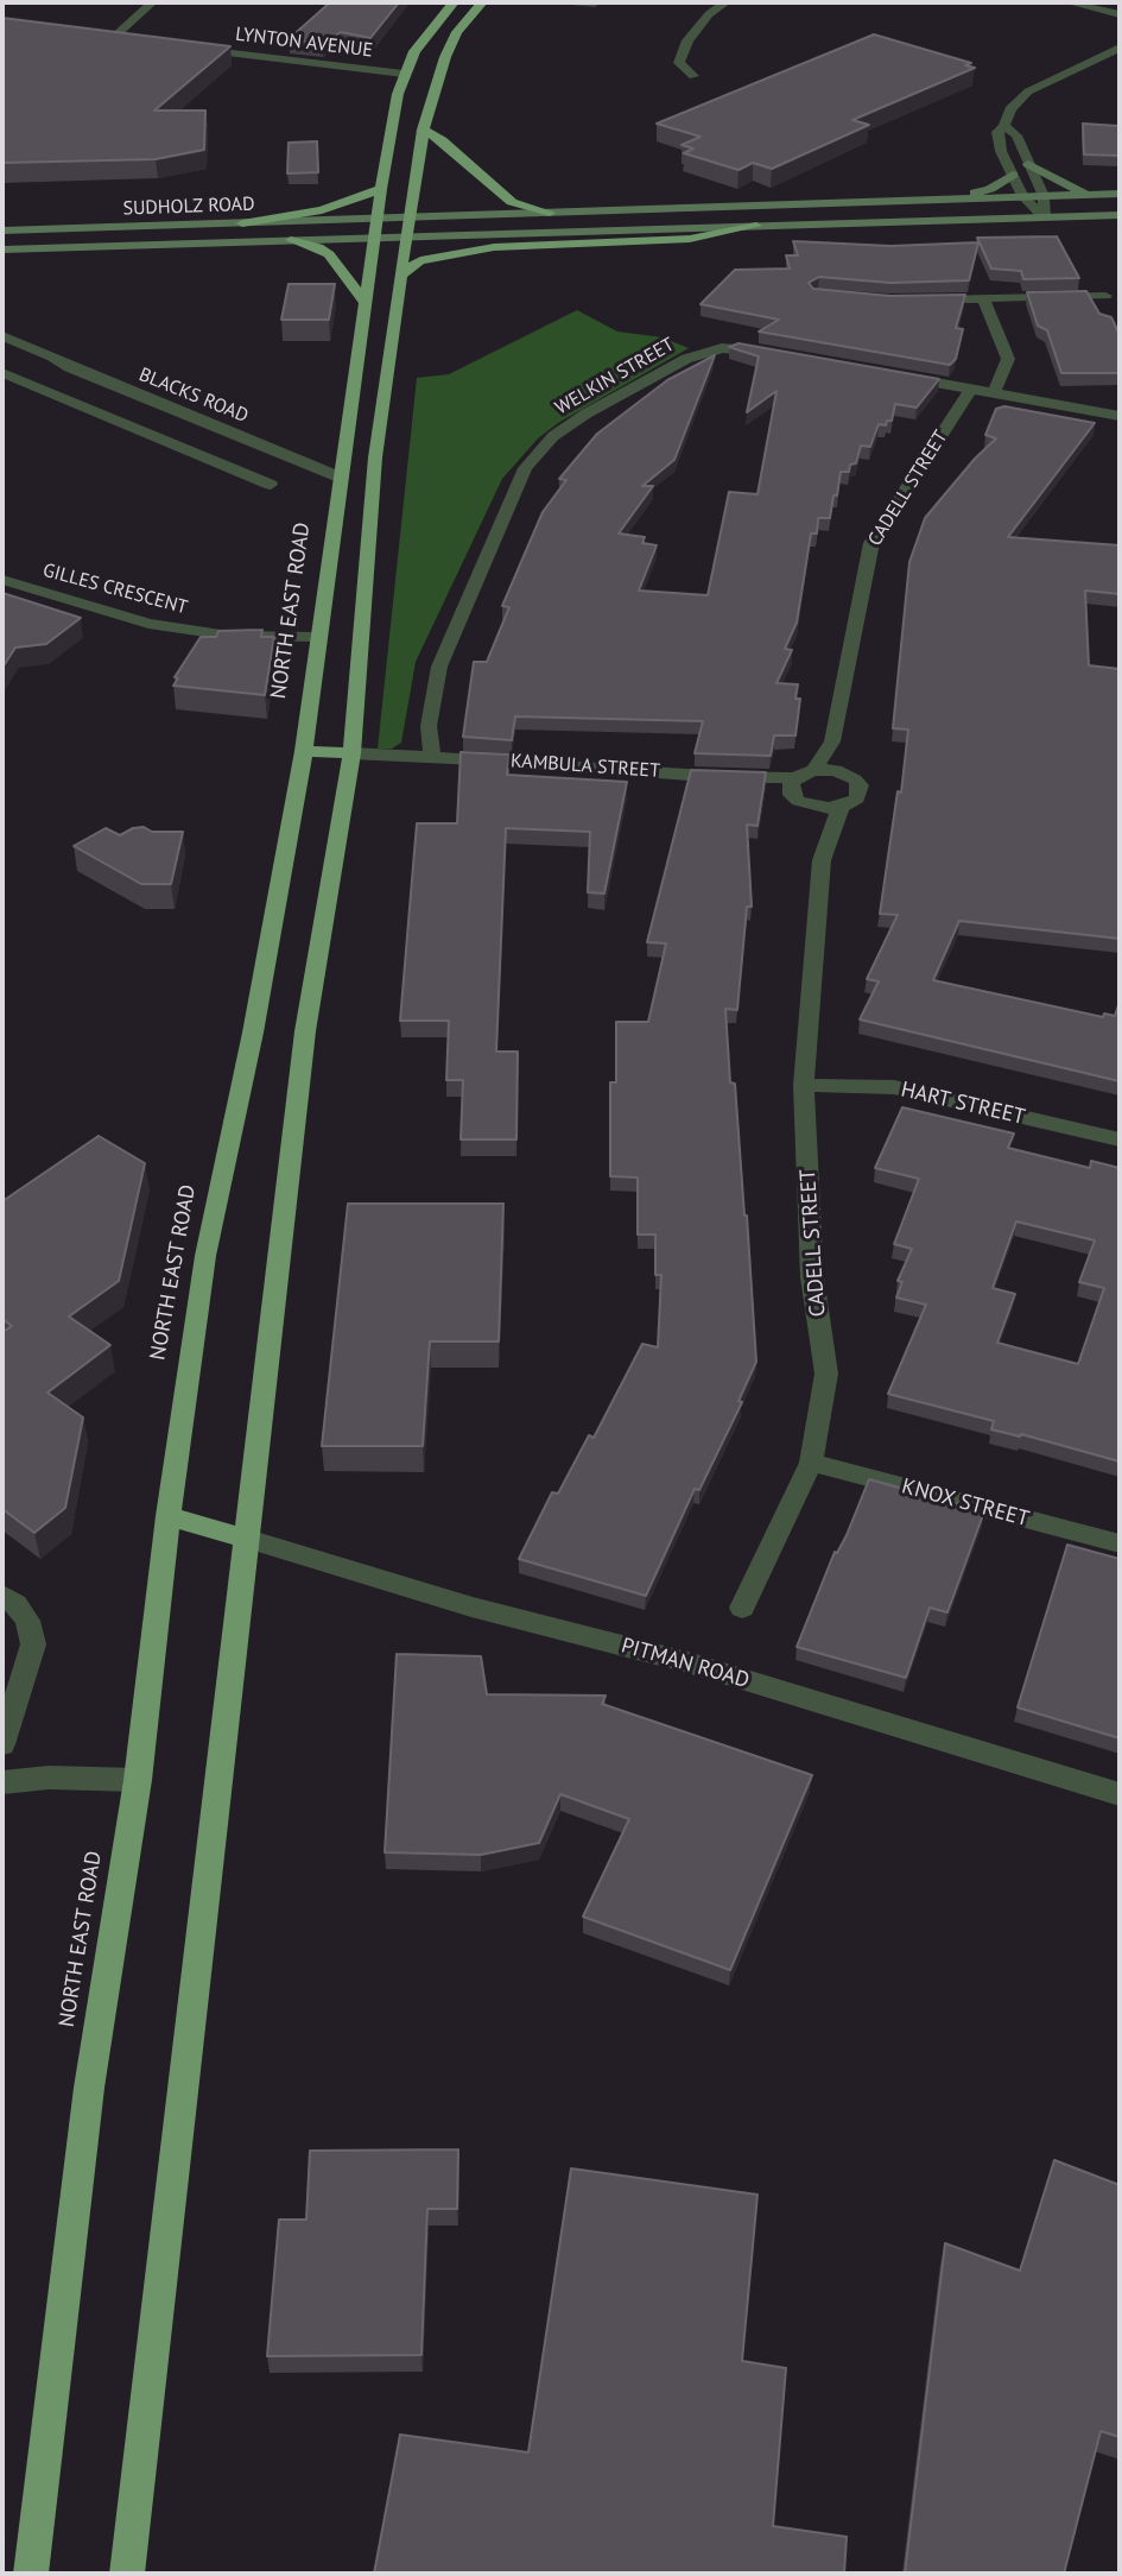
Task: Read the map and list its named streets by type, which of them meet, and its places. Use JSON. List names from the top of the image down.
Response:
{
  "streets": {
    "highway": ["NORTH EAST ROAD"],
    "main road": ["SUDHOLZ ROAD"],
    "street": [
      "LYNTON AVENUE",
      "WELKIN STREET",
      "BLACKS ROAD",
      "CADELL STREET",
      "GILLES CRESCENT",
      "KAMBULA STREET",
      "HART STREET",
      "KNOX STREET",
      "PITMAN ROAD"
    ]
  },
  "crossings": [
    ["LYNTON AVENUE", "NORTH EAST ROAD"],
    ["SUDHOLZ ROAD", "NORTH EAST ROAD"],
    ["WELKIN STREET", "KAMBULA STREET"],
    ["BLACKS ROAD", "NORTH EAST ROAD"],
    ["CADELL STREET", "KAMBULA STREET"],
    ["CADELL STREET", "HART STREET"],
    ["CADELL STREET", "KNOX STREET"],
    ["GILLES CRESCENT", "NORTH EAST ROAD"]
  ]
}
